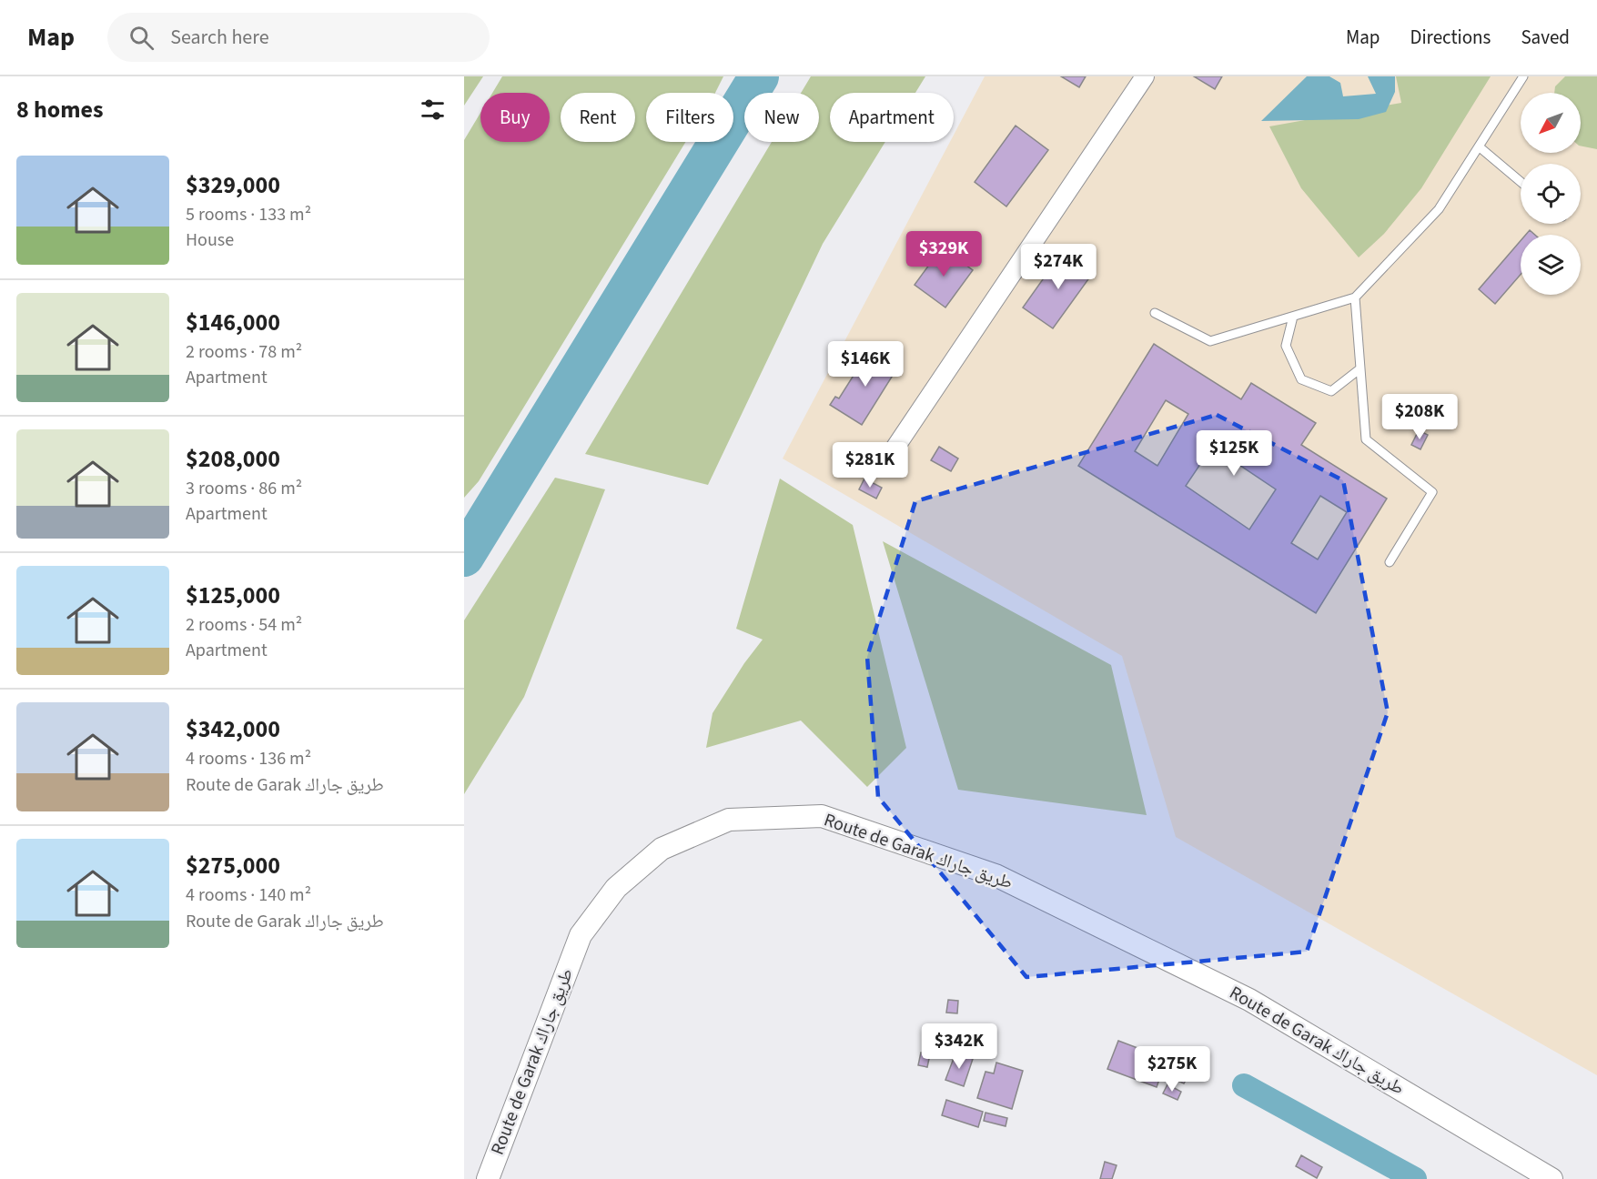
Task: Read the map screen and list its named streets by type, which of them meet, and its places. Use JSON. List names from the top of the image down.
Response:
{
  "streets": {
    "street": ["Route de Garak طريق جاراك"]
  },
  "north": "bottom left",
  "page": {
    "header": "Map",
    "search": "Search here",
    "nav": ["Map", "Directions", "Saved"],
    "heading": "8 homes",
    "chip": [
      "Buy",
      "Rent",
      "Filters",
      "New",
      "Apartment"
    ],
    "list": [
      {
        "name": "$329,000",
        "note": "5 rooms · 133 m² · House"
      },
      {
        "name": "$146,000",
        "note": "2 rooms · 78 m² · Apartment"
      },
      {
        "name": "$208,000",
        "note": "3 rooms · 86 m² · Apartment"
      },
      {
        "name": "$125,000",
        "note": "2 rooms · 54 m² · Apartment"
      },
      {
        "name": "$342,000",
        "note": "4 rooms · 136 m² · Route de Garak طريق جاراك"
      },
      {
        "name": "$275,000",
        "note": "4 rooms · 140 m² · Route de Garak طريق جاراك"
      }
    ],
    "price": [
      "$329K",
      "$274K",
      "$146K",
      "$208K",
      "$125K",
      "$281K",
      "$342K",
      "$275K"
    ]
  }
}
